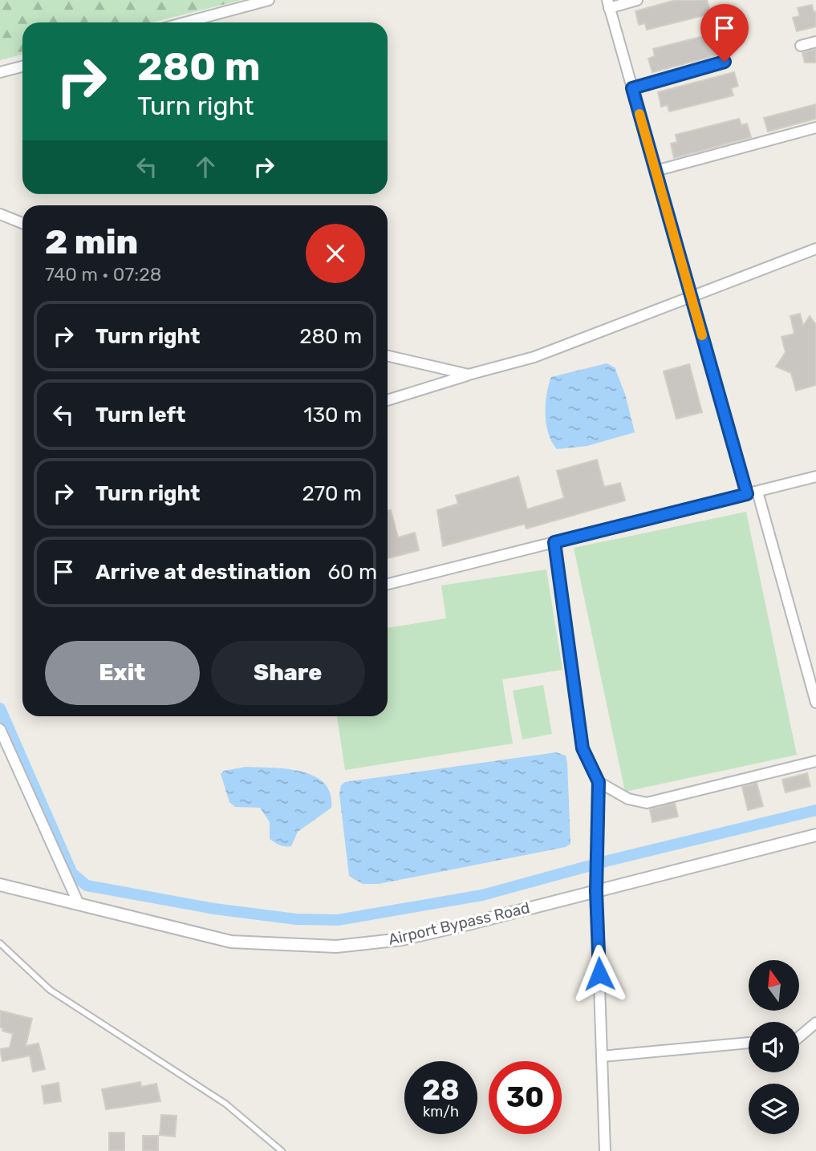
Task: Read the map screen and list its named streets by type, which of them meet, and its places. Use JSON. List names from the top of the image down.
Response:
{
  "streets": {
    "street": ["Airport Bypass Road"]
  },
  "north": "top",
  "page": {
    "turn": ["280 m", "Turn right"],
    "heading": ["2 min", "740 m · 07:28"],
    "list": [
      {
        "name": "Turn right",
        "value": "280 m"
      },
      {
        "name": "Turn left",
        "value": "130 m"
      },
      {
        "name": "Turn right",
        "value": "270 m"
      },
      {
        "name": "Arrive at destination",
        "value": "60 m"
      }
    ],
    "buttons": ["Exit", "Share"],
    "speed": "28 km/h",
    "limit": "30"
  }
}
